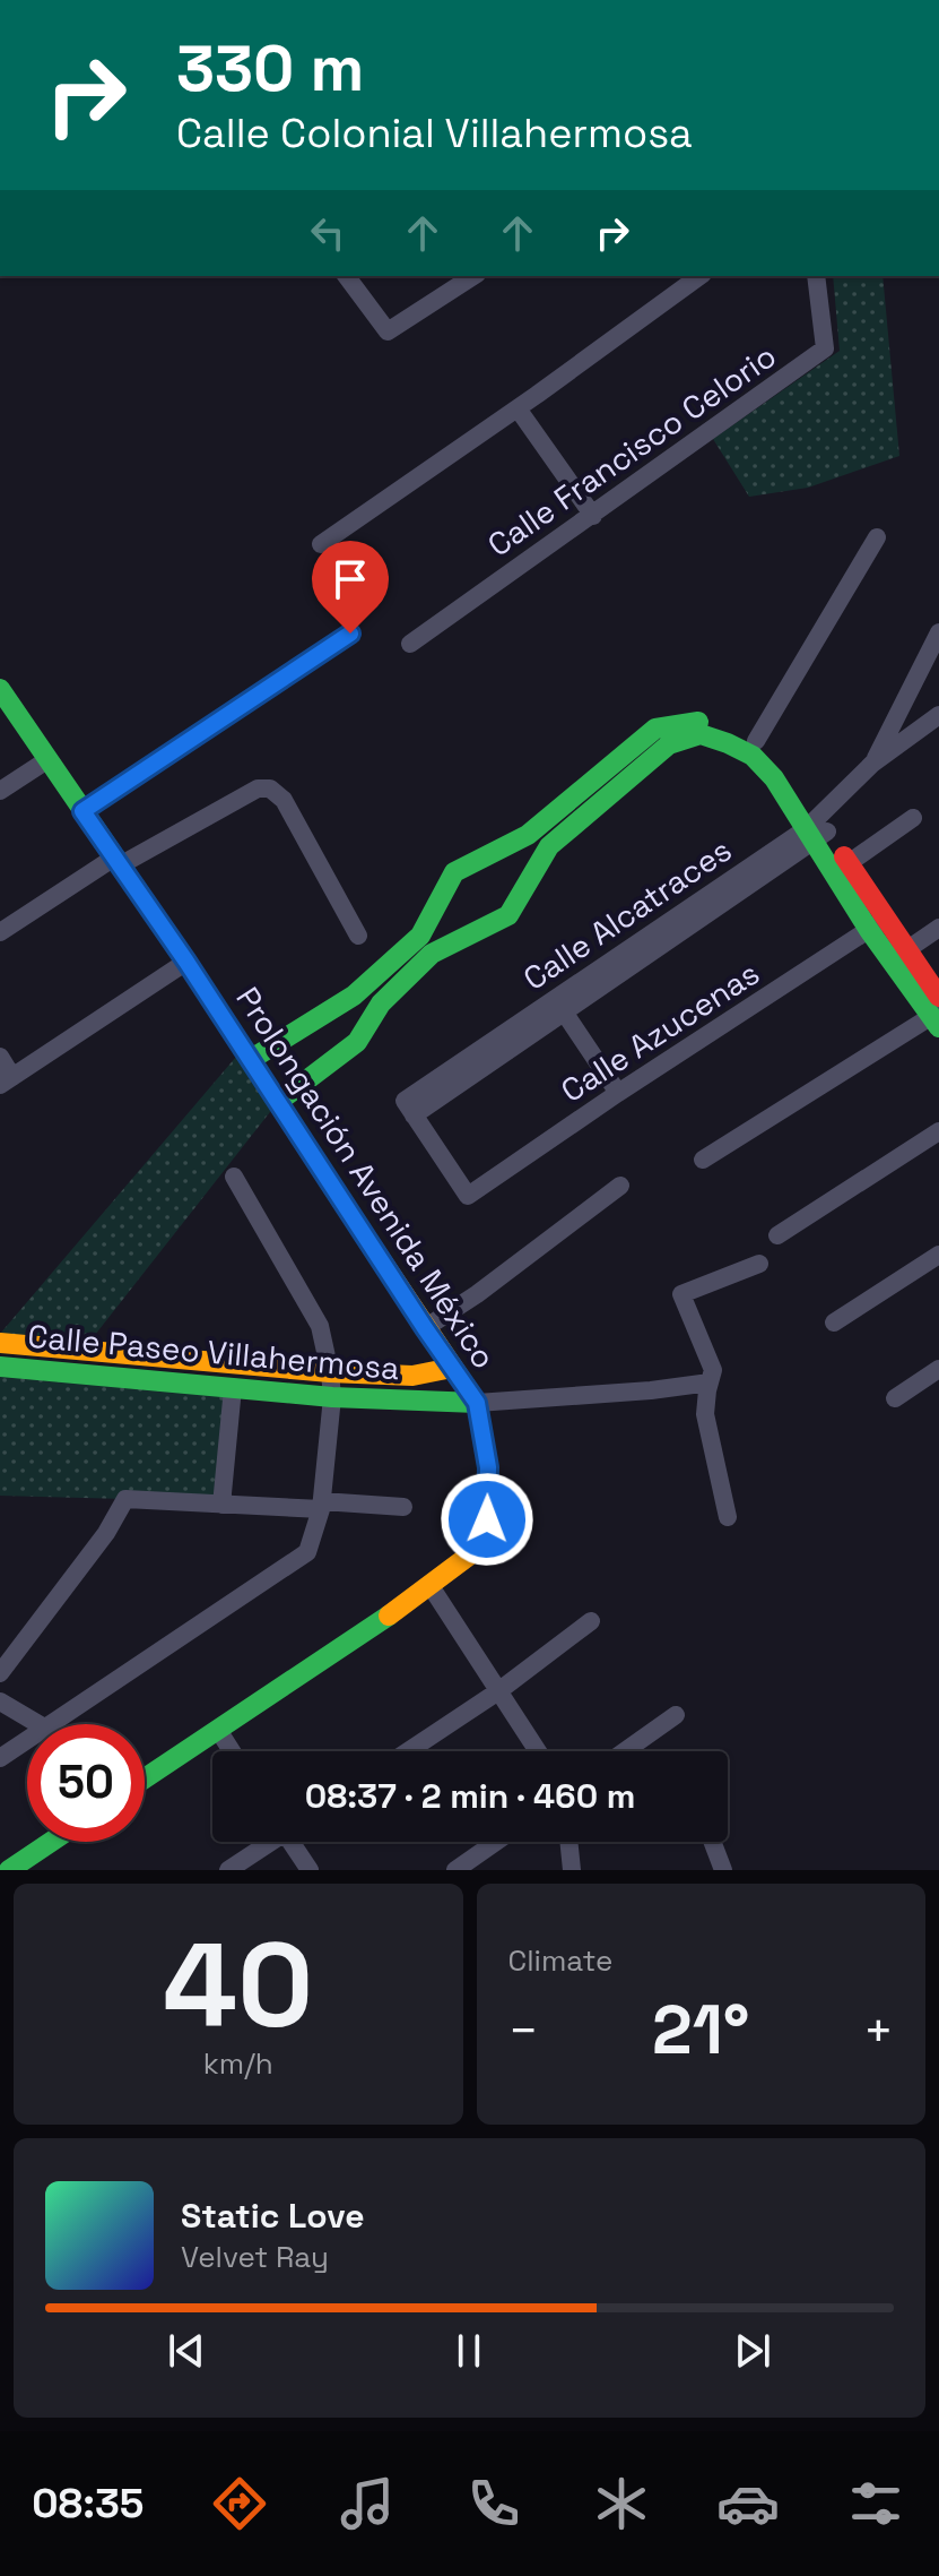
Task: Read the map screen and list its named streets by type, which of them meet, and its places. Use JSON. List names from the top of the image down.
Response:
{
  "streets": {
    "street": [
      "Calle Francisco Celorio",
      "Calle Alcatraces",
      "Calle Azucenas",
      "Prolongación Avenida México",
      "Calle Paseo Villahermosa"
    ]
  },
  "crossings": [
    ["Calle Alcatraces", "Calle Azucenas"],
    ["Prolongación Avenida México", "Calle Paseo Villahermosa"]
  ],
  "page": {
    "turn": ["330 m", "Calle Colonial Villahermosa"],
    "limit": "50",
    "trip": "08:37 · 2 min · 460 m",
    "tile": [
      ["40", "km/h"],
      "Climate"
    ],
    "heat": ["−", "21°", "+"],
    "song": ["Static Love", "Velvet Ray"],
    "tabs": "08:35"
  }
}
